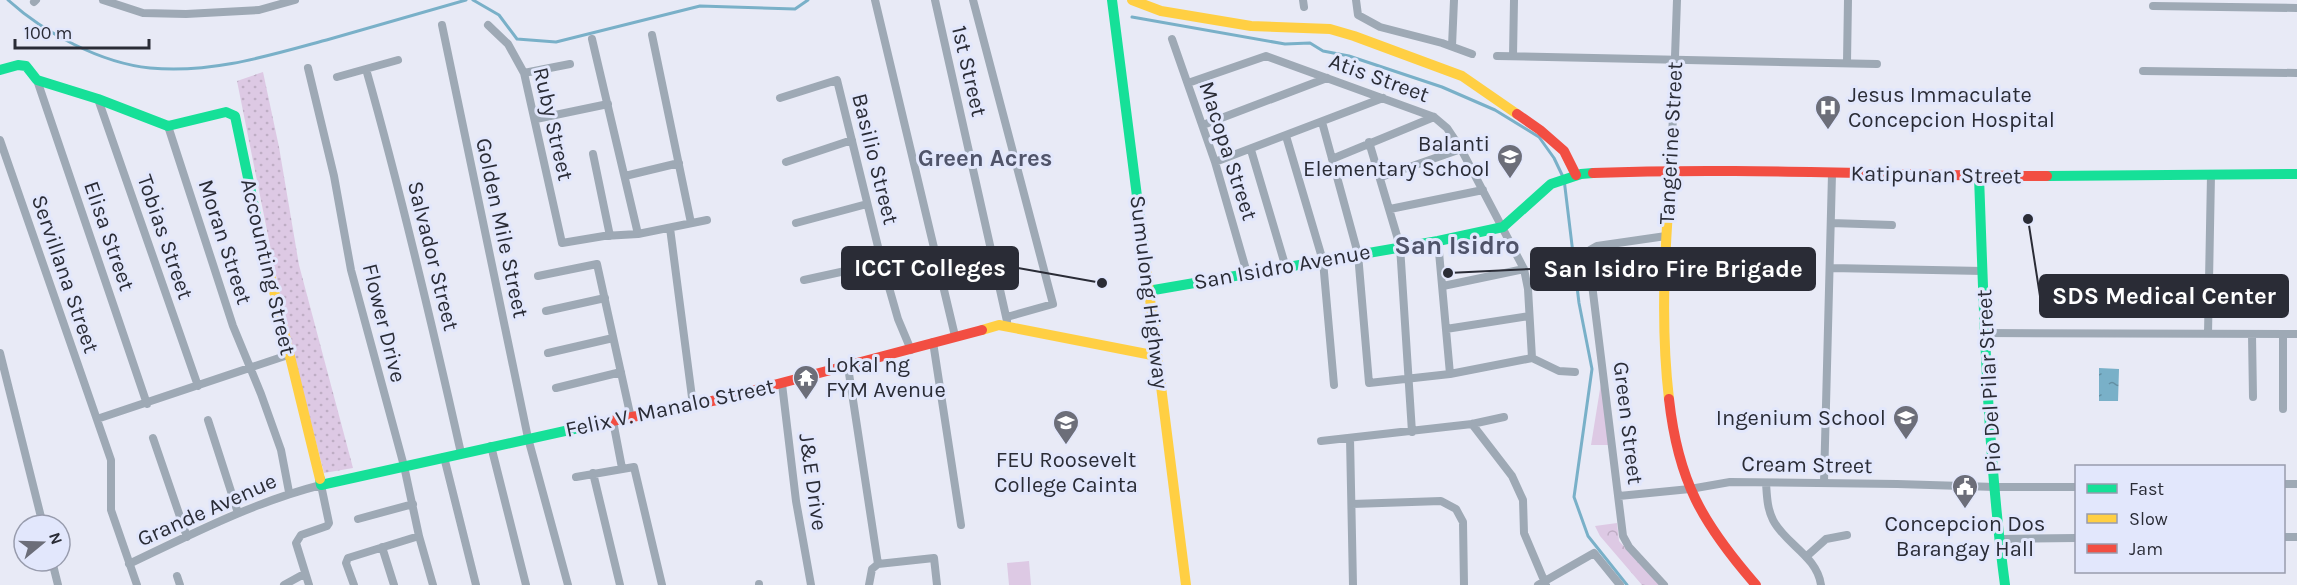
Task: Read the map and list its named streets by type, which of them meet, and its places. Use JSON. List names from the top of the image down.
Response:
{
  "streets": {
    "street": [
      "1st Street",
      "Atis Street",
      "Ruby Street",
      "Tangerine Street",
      "Macopa Street",
      "Basilio Street",
      "Katipunan Street",
      "Golden Mile Street",
      "Elisa Street",
      "Tobias Street",
      "Moran Street",
      "Salvador Street",
      "Accounting Street",
      "San Isidro Avenue",
      "Servillana Street",
      "Sumulong Highway",
      "Flower Drive",
      "Pio Del Pilar Street",
      "Felix V. Manalo Street",
      "Green Street",
      "Cream Street",
      "J&E Drive",
      "Grande Avenue"
    ]
  },
  "crossings": [
    ["1st Street", "Felix V. Manalo Street"],
    ["Atis Street", "Macopa Street"],
    ["Atis Street", "San Isidro Avenue"],
    ["Tangerine Street", "Katipunan Street"],
    ["Tangerine Street", "Green Street"],
    ["Tangerine Street", "Cream Street"],
    ["Macopa Street", "San Isidro Avenue"],
    ["Basilio Street", "Felix V. Manalo Street"],
    ["Katipunan Street", "San Isidro Avenue"],
    ["Katipunan Street", "Pio Del Pilar Street"],
    ["Golden Mile Street", "Felix V. Manalo Street"],
    ["Moran Street", "Accounting Street"],
    ["Moran Street", "Grande Avenue"],
    ["Salvador Street", "Felix V. Manalo Street"],
    ["Accounting Street", "Felix V. Manalo Street"],
    ["Accounting Street", "Grande Avenue"],
    ["San Isidro Avenue", "Sumulong Highway"],
    ["Servillana Street", "Grande Avenue"],
    ["Sumulong Highway", "Felix V. Manalo Street"],
    ["Flower Drive", "Felix V. Manalo Street"],
    ["Pio Del Pilar Street", "Cream Street"],
    ["Felix V. Manalo Street", "J&E Drive"],
    ["Felix V. Manalo Street", "Grande Avenue"],
    ["Green Street", "Cream Street"]
  ],
  "districts": ["Green Acres", "San Isidro"],
  "places": {
    "hospital": ["Jesus Immaculate Concepcion Hospital"],
    "school or university": ["Balanti Elementary School", "Ingenium School", "FEU Roosevelt College Cainta"],
    "other": ["SDS Medical Center", "San Isidro Fire Brigade", "ICCT Colleges"],
    "temple": ["Lokal ng FYM Avenue"],
    "public building": ["Concepcion Dos Barangay Hall"]
  },
  "legend": ["Fast", "Slow", "Jam"],
  "scale_bar": "100 m",
  "north": "right"
}
